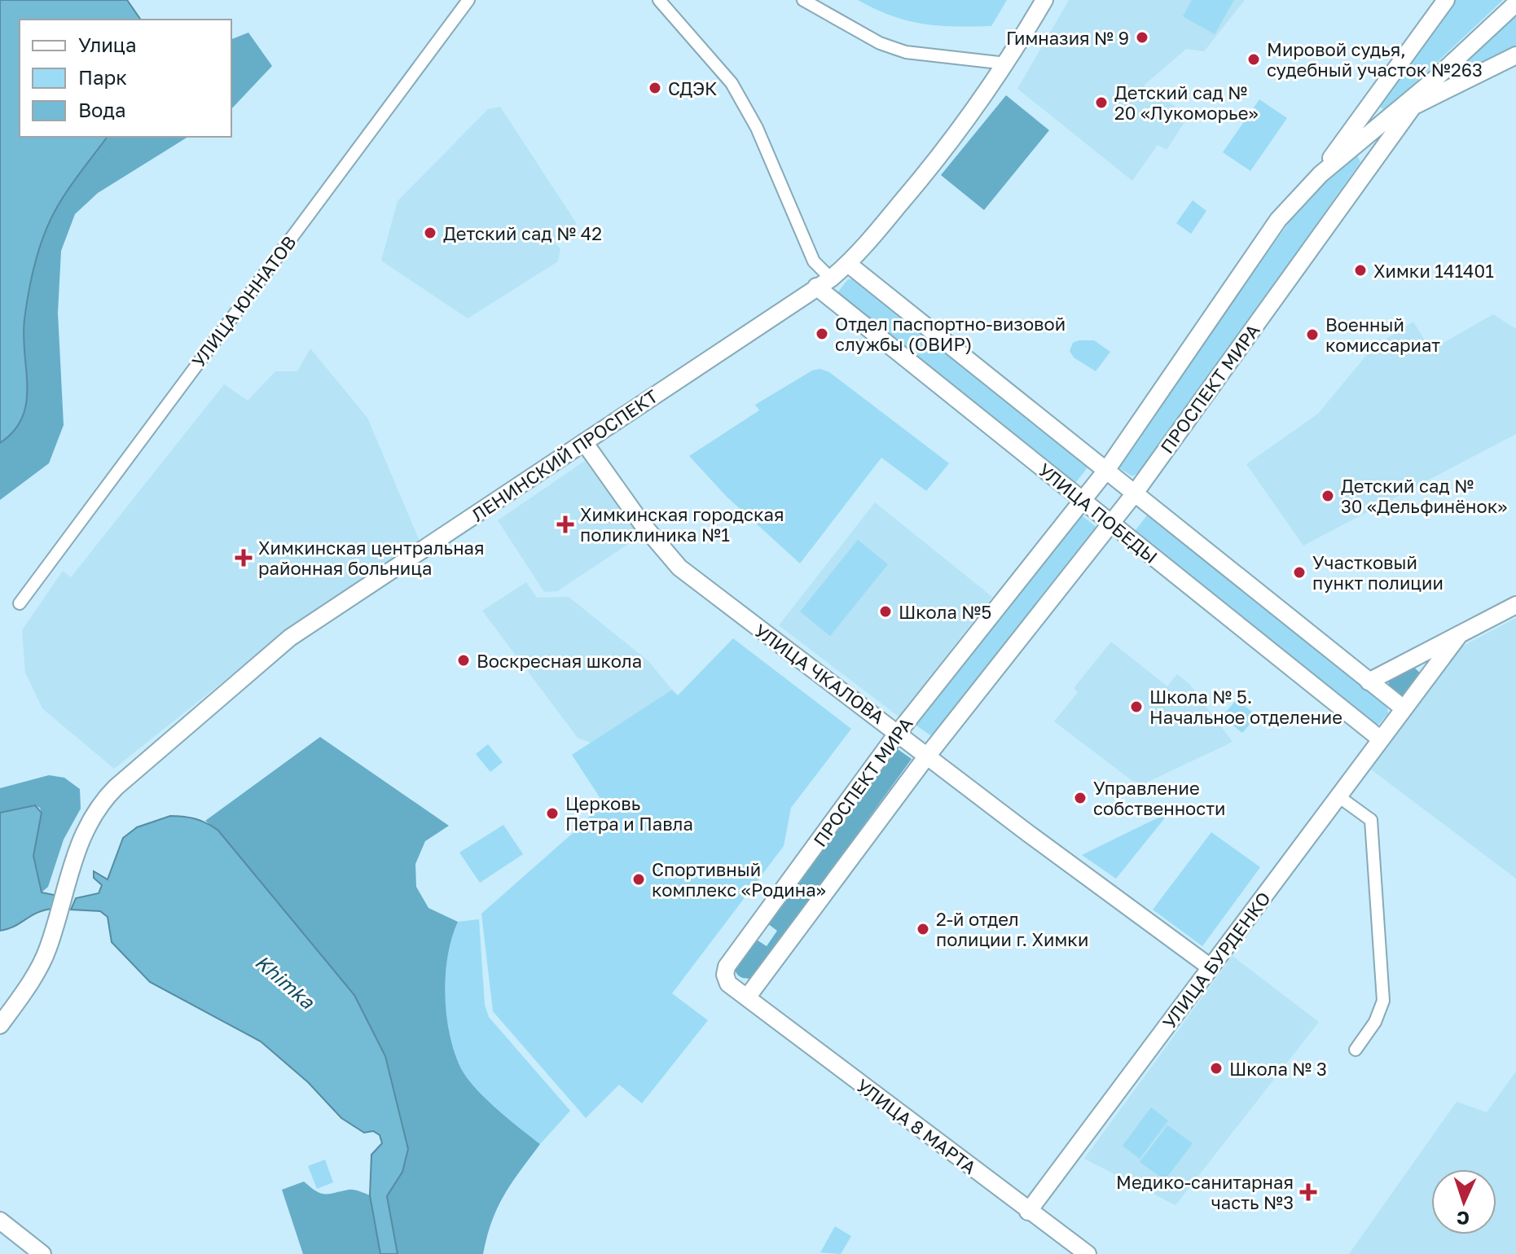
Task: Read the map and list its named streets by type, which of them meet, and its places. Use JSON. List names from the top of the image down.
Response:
{
  "streets": {
    "street": [
      "УЛИЦА ЮННАТОВ",
      "ПРОСПЕКТ МИРА",
      "ЛЕНИНСКИЙ ПРОСПЕКТ",
      "УЛИЦА ПОБЕДЫ",
      "УЛИЦА ЧКАЛОВА",
      "УЛИЦА БУРДЕНКО",
      "УЛИЦА 8 МАРТА"
    ]
  },
  "crossings": [
    ["ПРОСПЕКТ МИРА", "УЛИЦА ПОБЕДЫ"],
    ["ПРОСПЕКТ МИРА", "УЛИЦА ЧКАЛОВА"],
    ["ПРОСПЕКТ МИРА", "УЛИЦА 8 МАРТА"],
    ["ЛЕНИНСКИЙ ПРОСПЕКТ", "УЛИЦА ПОБЕДЫ"],
    ["ЛЕНИНСКИЙ ПРОСПЕКТ", "УЛИЦА ЧКАЛОВА"],
    ["УЛИЦА ПОБЕДЫ", "УЛИЦА БУРДЕНКО"],
    ["УЛИЦА ЧКАЛОВА", "УЛИЦА БУРДЕНКО"],
    ["УЛИЦА БУРДЕНКО", "УЛИЦА 8 МАРТА"]
  ],
  "water": ["Khimka"],
  "places": {
    "other": [
      "Гимназия № 9",
      "Мировой судья, судебный участок №263",
      "СДЭК",
      "Детский сад № 20 «Лукоморье»",
      "Детский сад № 42",
      "Химки 141401",
      "Отдел паспортно-визовой службы (ОВИР)",
      "Военный комиссариат",
      "Детский сад № 30 «Дельфинёнок»",
      "Участковый пункт полиции",
      "Школа №5",
      "Воскресная школа",
      "Школа № 5. Начальное отделение",
      "Управление собственности",
      "Церковь Петра и Павла",
      "Спортивный комплекс «Родина»",
      "2-й отдел полиции г. Химки",
      "Школа № 3"
    ],
    "health": ["Химкинская городская поликлиника №1", "Химкинская центральная районная больница", "Медико-санитарная часть №3"]
  },
  "legend": ["Улица", "Парк", "Вода"],
  "north": "bottom"
}
